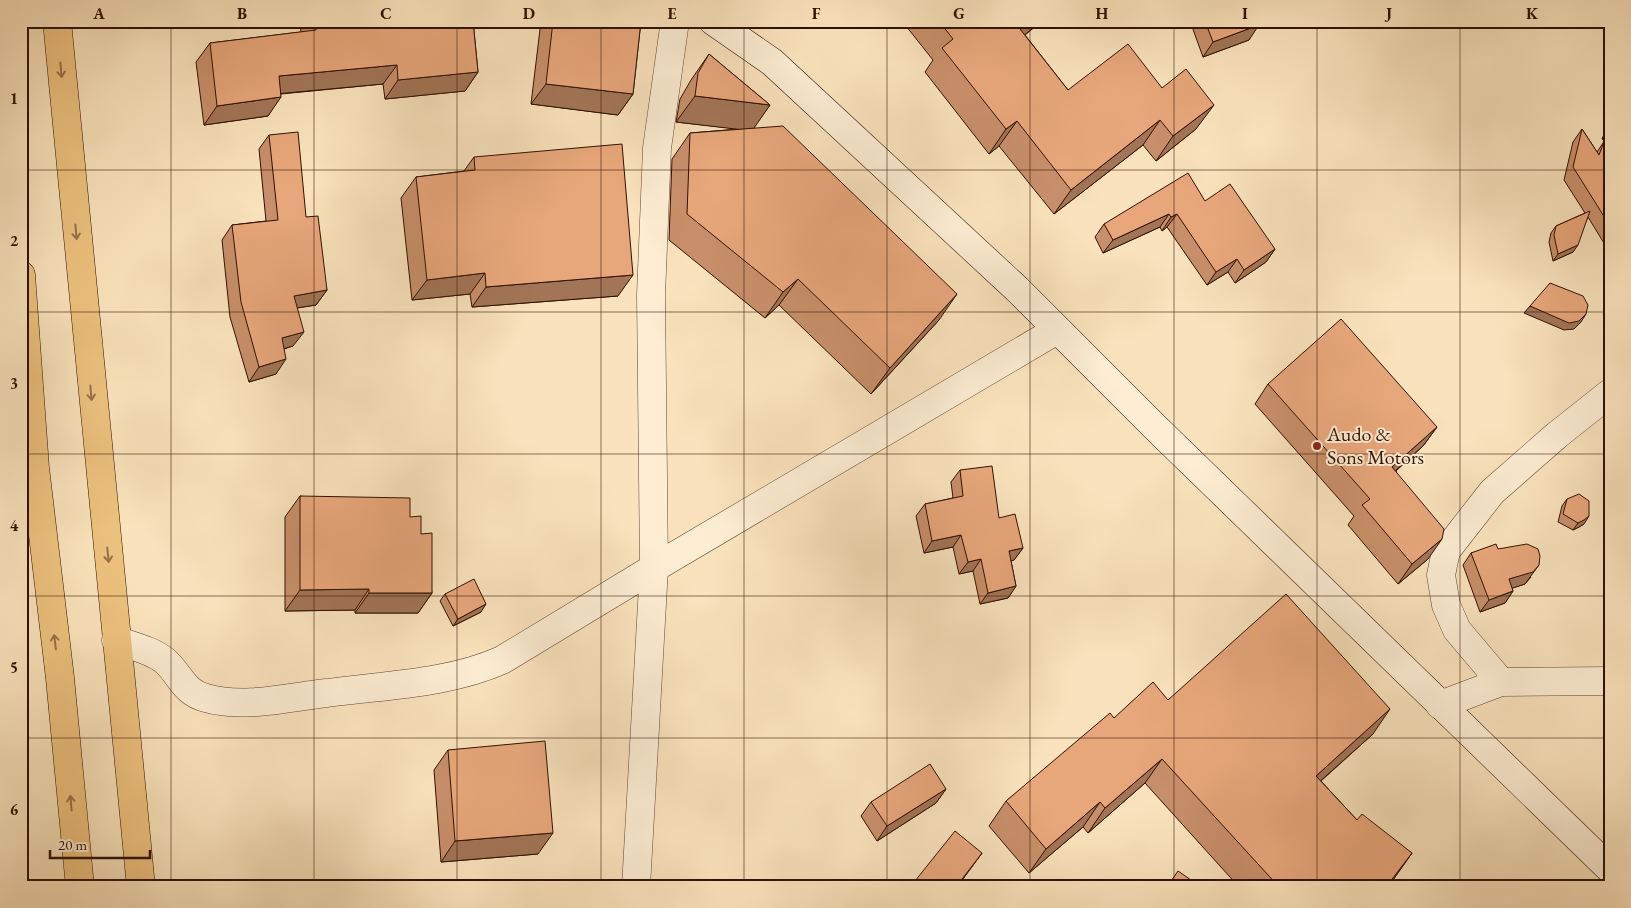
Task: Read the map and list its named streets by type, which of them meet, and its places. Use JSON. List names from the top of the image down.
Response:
{
  "places": ["Audo & Sons Motors"],
  "scale_bar": "20 m",
  "grid": {
    "columns": [
      "A",
      "B",
      "C",
      "D",
      "E",
      "F",
      "G",
      "H",
      "I",
      "J",
      "K"
    ],
    "rows": [
      "1",
      "2",
      "3",
      "4",
      "5",
      "6"
    ]
  }
}
